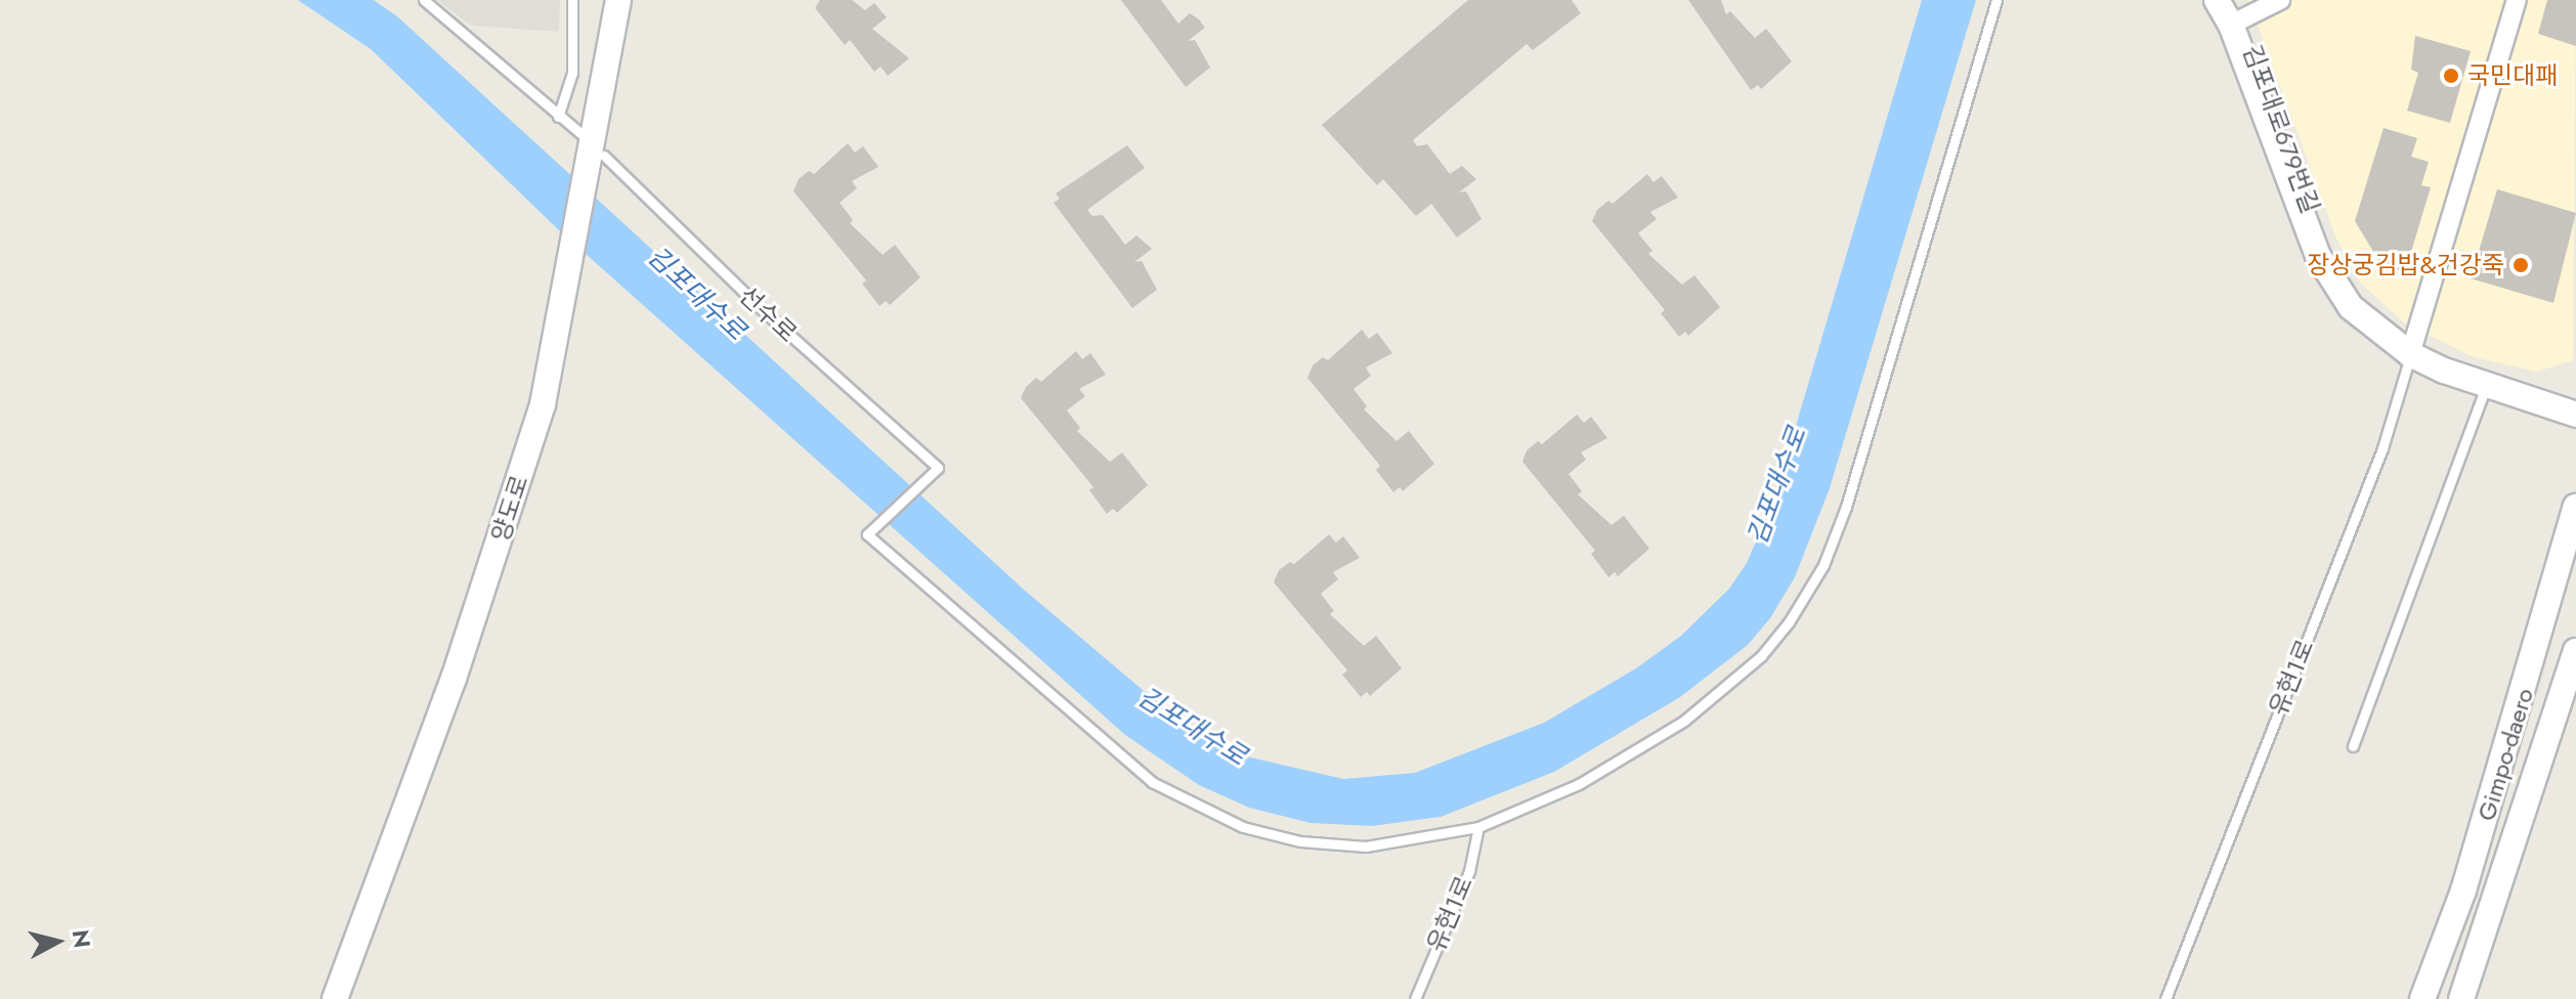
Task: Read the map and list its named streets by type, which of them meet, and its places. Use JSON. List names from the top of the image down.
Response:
{
  "streets": {
    "street": ["김포대로679번길", "양도로", "Gimpo-daero"],
    "lane": ["선수로", "유현1로"]
  },
  "crossings": [
    ["김포대로679번길", "유현1로"],
    ["선수로", "양도로"],
    ["선수로", "유현1로"]
  ],
  "water": ["김포대수로"],
  "places": ["국민대패", "장상궁김밥&건강죽"],
  "north": "right"
}
